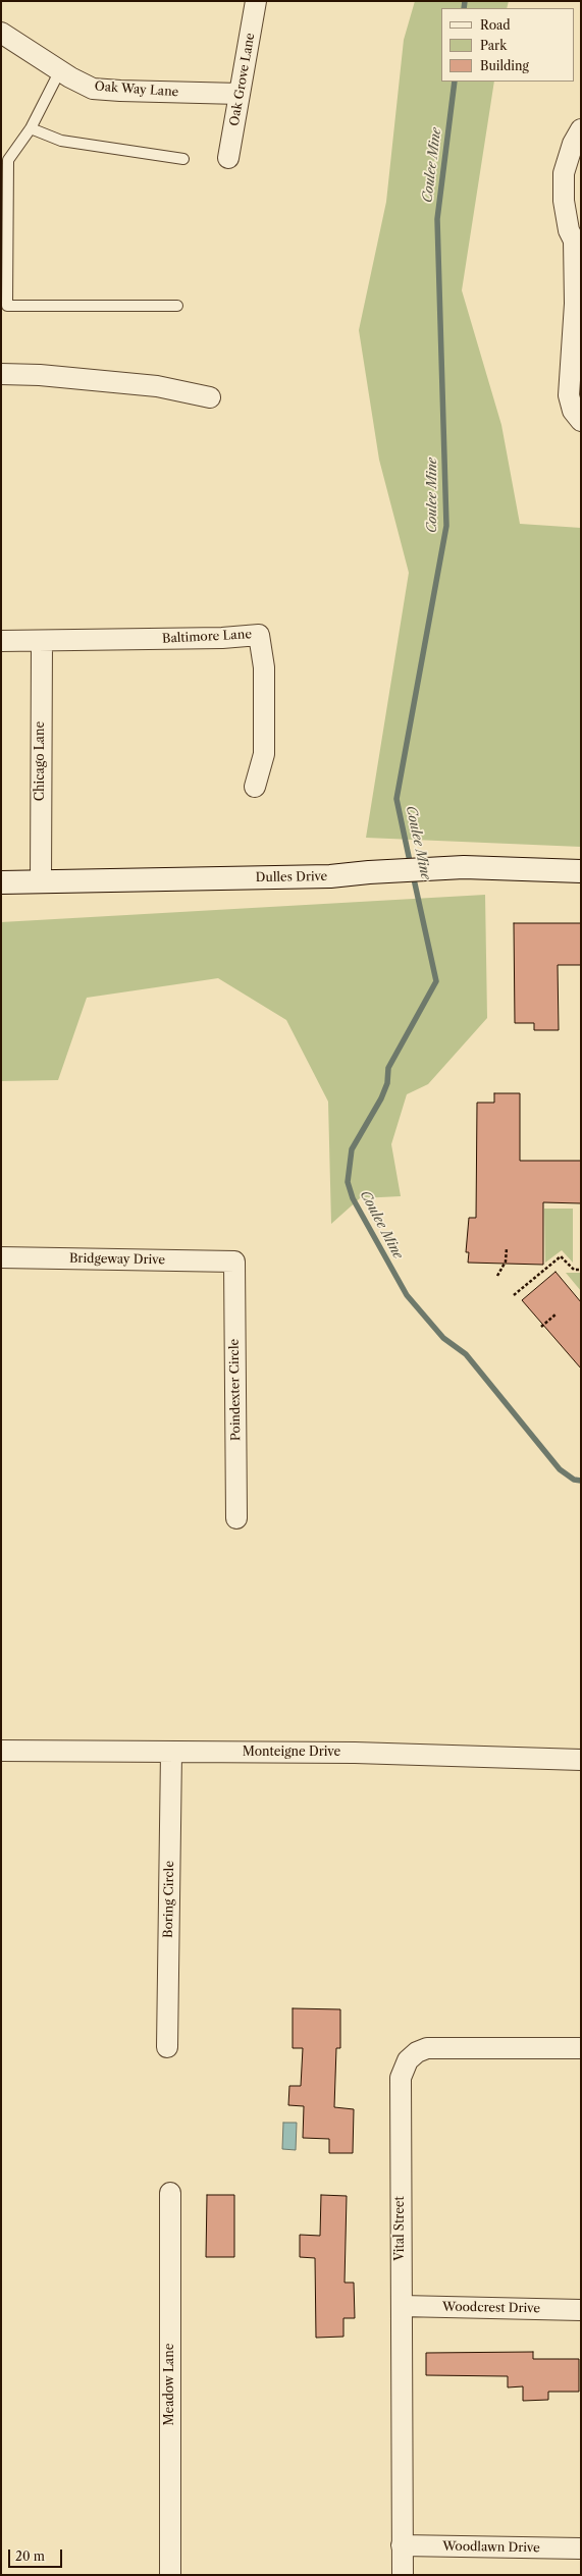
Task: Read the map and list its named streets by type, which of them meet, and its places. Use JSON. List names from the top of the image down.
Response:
{
  "streets": {
    "street": [
      "Oak Grove Lane",
      "Oak Way Lane",
      "Baltimore Lane",
      "Chicago Lane",
      "Dulles Drive",
      "Bridgeway Drive",
      "Poindexter Circle",
      "Monteigne Drive",
      "Boring Circle",
      "Vital Street",
      "Woodcrest Drive",
      "Meadow Lane",
      "Woodlawn Drive"
    ]
  },
  "crossings": [
    ["Oak Grove Lane", "Oak Way Lane"],
    ["Baltimore Lane", "Chicago Lane"],
    ["Chicago Lane", "Dulles Drive"],
    ["Bridgeway Drive", "Poindexter Circle"],
    ["Monteigne Drive", "Boring Circle"],
    ["Vital Street", "Woodcrest Drive"],
    ["Vital Street", "Woodlawn Drive"]
  ],
  "water": ["Coulee Mine"],
  "legend": ["Road", "Park", "Building"],
  "scale_bar": "20 m"
}
